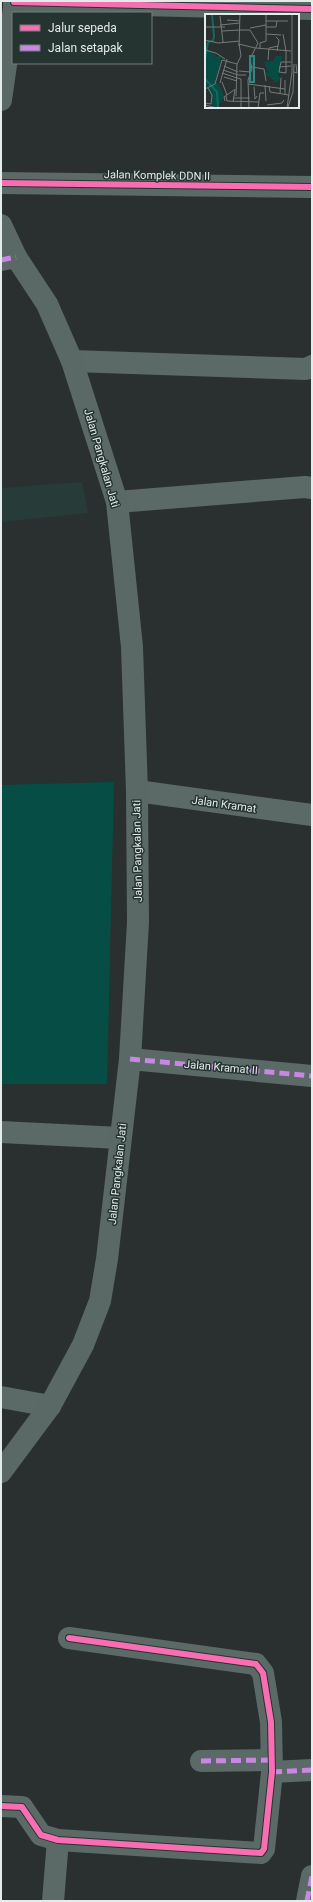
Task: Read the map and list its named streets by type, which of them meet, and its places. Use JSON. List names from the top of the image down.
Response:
{
  "streets": {
    "main road": ["Jalan Pangkalan Jati"],
    "street": ["Jalan Komplek DDN II", "Jalan Kramat", "Jalan Kramat II"]
  },
  "crossings": [
    ["Jalan Pangkalan Jati", "Jalan Kramat"],
    ["Jalan Pangkalan Jati", "Jalan Kramat II"]
  ],
  "legend": ["Jalur sepeda", "Jalan setapak"]
}
